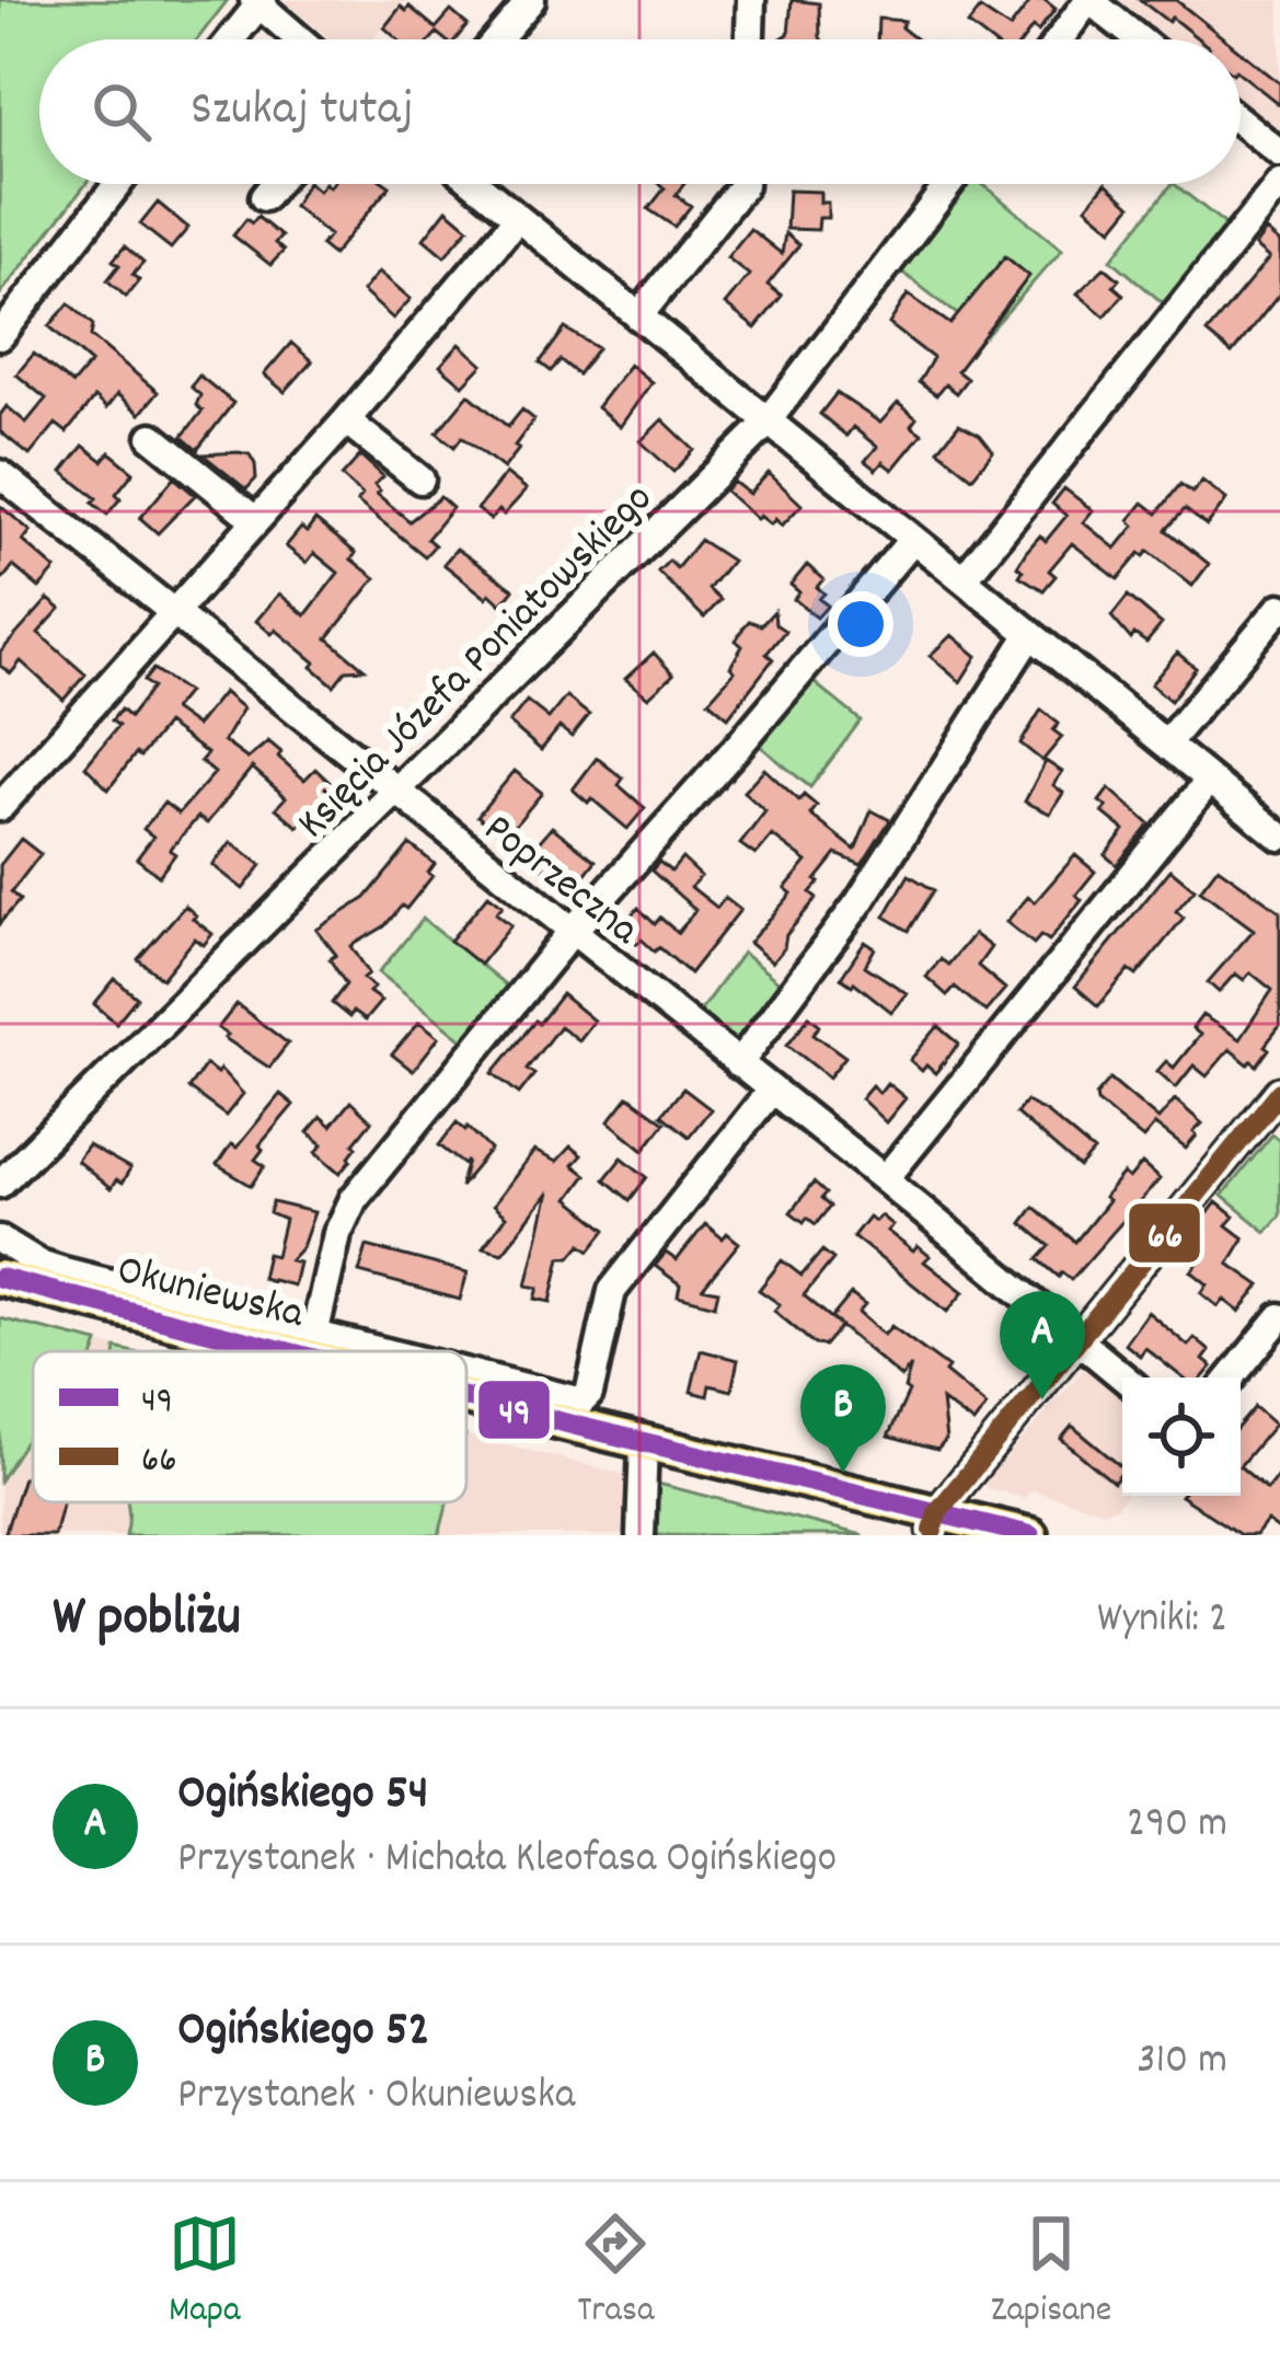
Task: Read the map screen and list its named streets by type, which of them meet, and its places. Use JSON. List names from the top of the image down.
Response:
{
  "streets": {
    "main road": ["Okuniewska"],
    "street": ["Księcia Józefa Poniatowskiego", "Poprzeczna"]
  },
  "crossings": [
    ["Księcia Józefa Poniatowskiego", "Poprzeczna"],
    ["Poprzeczna", "Okuniewska"]
  ],
  "lines": ["transit line 66", "transit line 49"],
  "legend": ["49", "66"],
  "page": {
    "search": "Szukaj tutaj",
    "pins": ["A", "B"],
    "heading": ["W pobliżu", "Wyniki: 2"],
    "list": [
      {
        "mark": "A",
        "name": "Ogińskiego 54",
        "note": "Przystanek · Michała Kleofasa Ogińskiego",
        "value": "290 m"
      },
      {
        "mark": "B",
        "name": "Ogińskiego 52",
        "note": "Przystanek · Okuniewska",
        "value": "310 m"
      }
    ],
    "nav": ["Mapa", "Trasa", "Zapisane"]
  }
}
